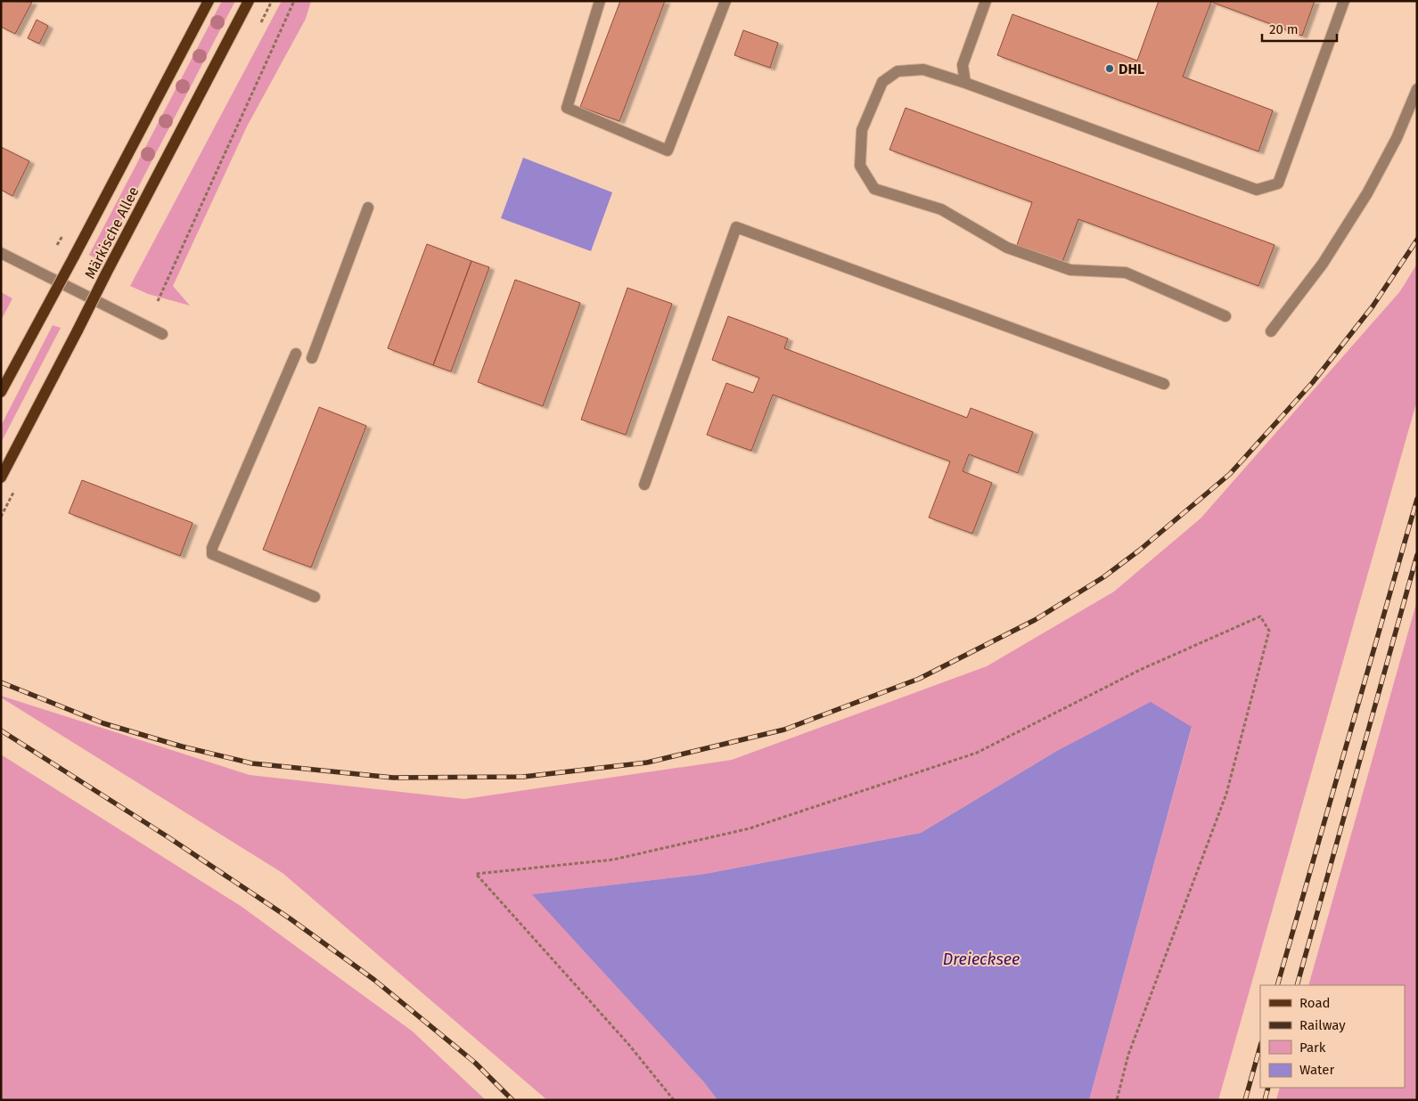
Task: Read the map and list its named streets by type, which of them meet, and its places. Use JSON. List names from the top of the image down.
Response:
{
  "streets": {
    "main road": ["Märkische Allee"]
  },
  "water": ["Dreiecksee"],
  "places": ["DHL"],
  "legend": [
    "Road",
    "Railway",
    "Park",
    "Water"
  ],
  "scale_bar": "20 m"
}
